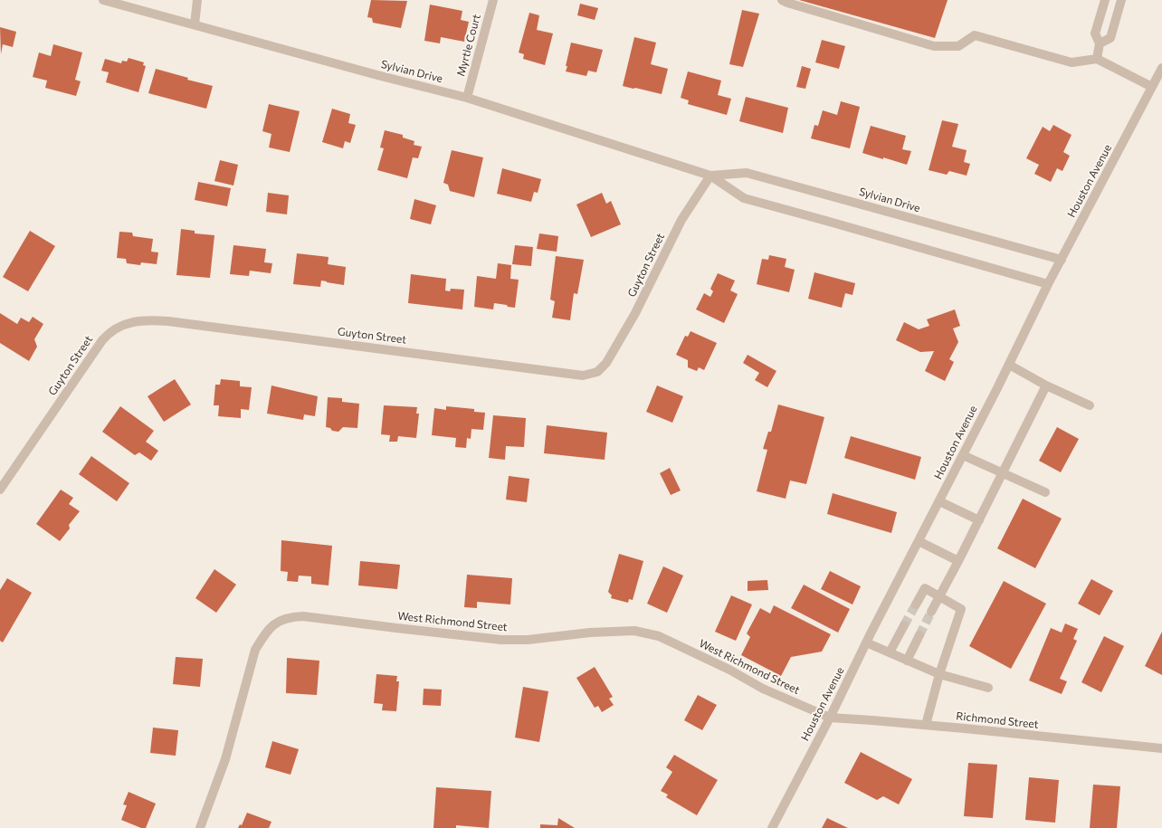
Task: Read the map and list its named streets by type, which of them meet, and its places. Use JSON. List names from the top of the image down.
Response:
{
  "streets": {
    "street": [
      "Myrtle Court",
      "Sylvian Drive",
      "Houston Avenue",
      "Guyton Street",
      "West Richmond Street",
      "Richmond Street"
    ]
  },
  "crossings": [
    ["Myrtle Court", "Sylvian Drive"],
    ["Sylvian Drive", "Houston Avenue"],
    ["Sylvian Drive", "Guyton Street"],
    ["Houston Avenue", "West Richmond Street"],
    ["Houston Avenue", "Richmond Street"],
    ["West Richmond Street", "Richmond Street"]
  ]
}
